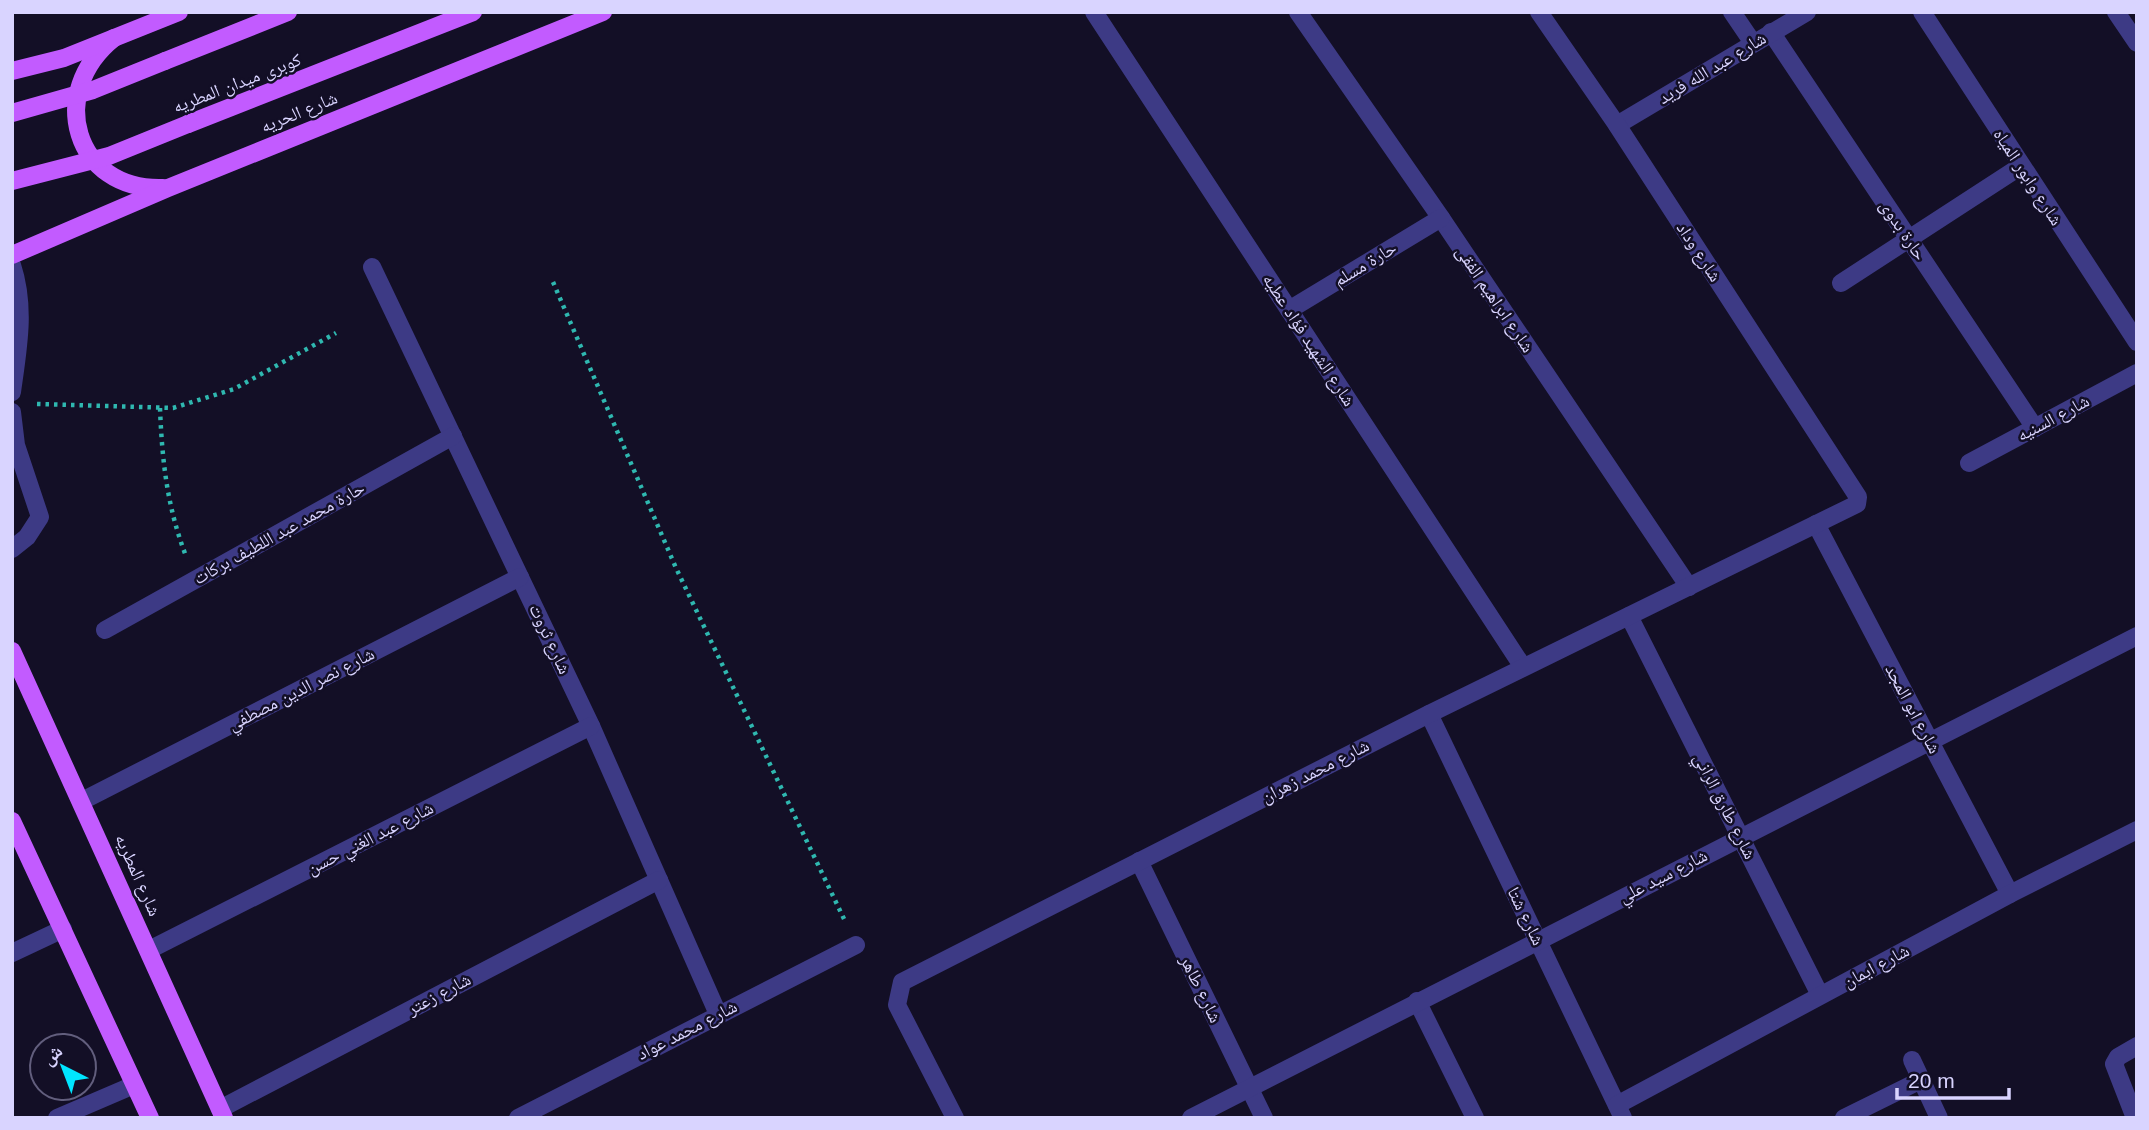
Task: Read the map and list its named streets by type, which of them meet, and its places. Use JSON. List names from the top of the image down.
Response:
{
  "streets": {
    "main road": ["كوبرى ميدان المطريه", "شارع الحريه", "شارع المطريه"],
    "street": [
      "شارع عبد الله فريد",
      "شارع وابور المياه",
      "حارة بدوى",
      "شارع وداد",
      "حارة مسلم",
      "شارع ابراهيم الفقى",
      "شارع الشهيد فؤاد عطيه",
      "شارع السنيه",
      "حارة محمد عبد اللطيف بركات",
      "شارع ثروت",
      "شارع نصر الدين مصطفي",
      "شارع ابو المجد",
      "شارع محمد زهران",
      "شارع طارق الراني",
      "شارع عبد الغني حسن",
      "شارع سيد علي",
      "شارع شتا",
      "شارع ايمان",
      "شارع طاهر",
      "شارع زعتر",
      "شارع محمد عواد"
    ]
  },
  "crossings": [
    ["شارع عبد الله فريد", "حارة بدوى"],
    ["شارع عبد الله فريد", "شارع وداد"],
    ["حارة بدوى", "شارع السنيه"],
    ["شارع وداد", "شارع محمد زهران"],
    ["حارة مسلم", "شارع ابراهيم الفقى"],
    ["حارة مسلم", "شارع الشهيد فؤاد عطيه"],
    ["شارع ابراهيم الفقى", "شارع محمد زهران"],
    ["شارع الشهيد فؤاد عطيه", "شارع محمد زهران"],
    ["حارة محمد عبد اللطيف بركات", "شارع ثروت"],
    ["شارع ثروت", "شارع نصر الدين مصطفي"],
    ["شارع ثروت", "شارع عبد الغني حسن"],
    ["شارع ثروت", "شارع زعتر"],
    ["شارع ثروت", "شارع محمد عواد"],
    ["شارع نصر الدين مصطفي", "شارع المطريه"],
    ["شارع ابو المجد", "شارع محمد زهران"],
    ["شارع ابو المجد", "شارع سيد علي"],
    ["شارع ابو المجد", "شارع ايمان"],
    ["شارع محمد زهران", "شارع طارق الراني"],
    ["شارع محمد زهران", "شارع شتا"],
    ["شارع محمد زهران", "شارع طاهر"],
    ["شارع طارق الراني", "شارع سيد علي"],
    ["شارع طارق الراني", "شارع ايمان"],
    ["شارع عبد الغني حسن", "شارع المطريه"],
    ["شارع المطريه", "شارع زعتر"],
    ["شارع سيد علي", "شارع شتا"],
    ["شارع سيد علي", "شارع طاهر"],
    ["شارع شتا", "شارع ايمان"]
  ],
  "scale_bar": "20 m",
  "north": "top left"
}
